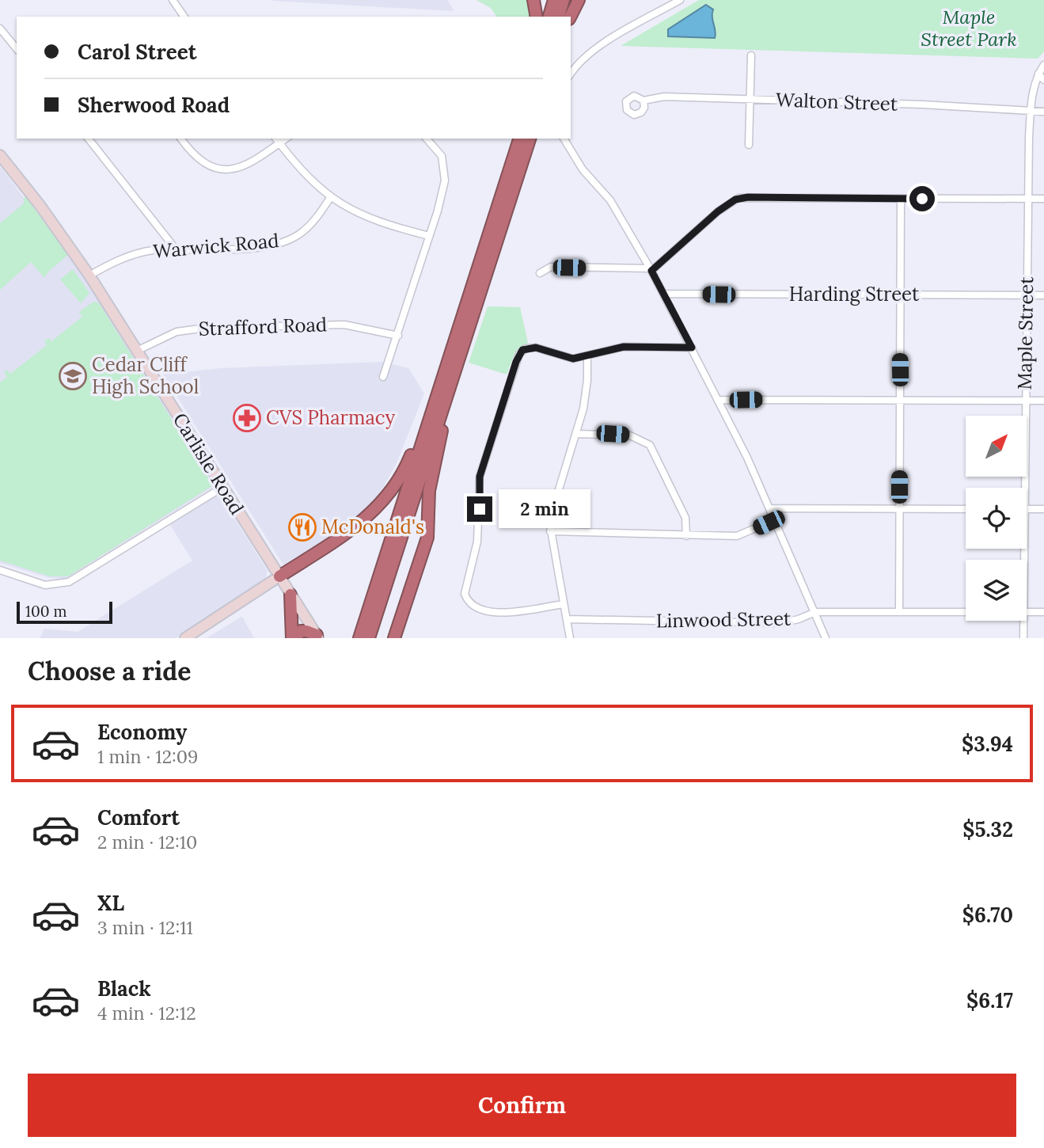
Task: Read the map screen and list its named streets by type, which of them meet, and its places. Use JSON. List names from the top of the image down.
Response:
{
  "streets": {
    "main road": ["Carlisle Road"],
    "street": [
      "Walton Street",
      "Warwick Road",
      "Harding Street",
      "Strafford Road",
      "Maple Street",
      "Linwood Street"
    ]
  },
  "crossings": [
    ["Walton Street", "Maple Street"],
    ["Warwick Road", "Carlisle Road"],
    ["Harding Street", "Maple Street"],
    ["Strafford Road", "Carlisle Road"]
  ],
  "parks": ["Maple Street Park"],
  "places": {
    "school or university": ["Cedar Cliff High School"],
    "pharmacy": ["CVS Pharmacy"],
    "restaurant": ["McDonald's"]
  },
  "scale_bar": "100 m",
  "north": "top right",
  "page": {
    "banner": ["Carol Street", "Sherwood Road"],
    "bubble": "2 min",
    "scale": "100 m",
    "heading": "Choose a ride",
    "list": [
      {
        "name": "Economy",
        "note": "1 min · 12:09",
        "value": "$3.94"
      },
      {
        "name": "Comfort",
        "note": "2 min · 12:10",
        "value": "$5.32"
      },
      {
        "name": "XL",
        "note": "3 min · 12:11",
        "value": "$6.70"
      },
      {
        "name": "Black",
        "note": "4 min · 12:12",
        "value": "$6.17"
      }
    ],
    "buttons": "Confirm"
  }
}
